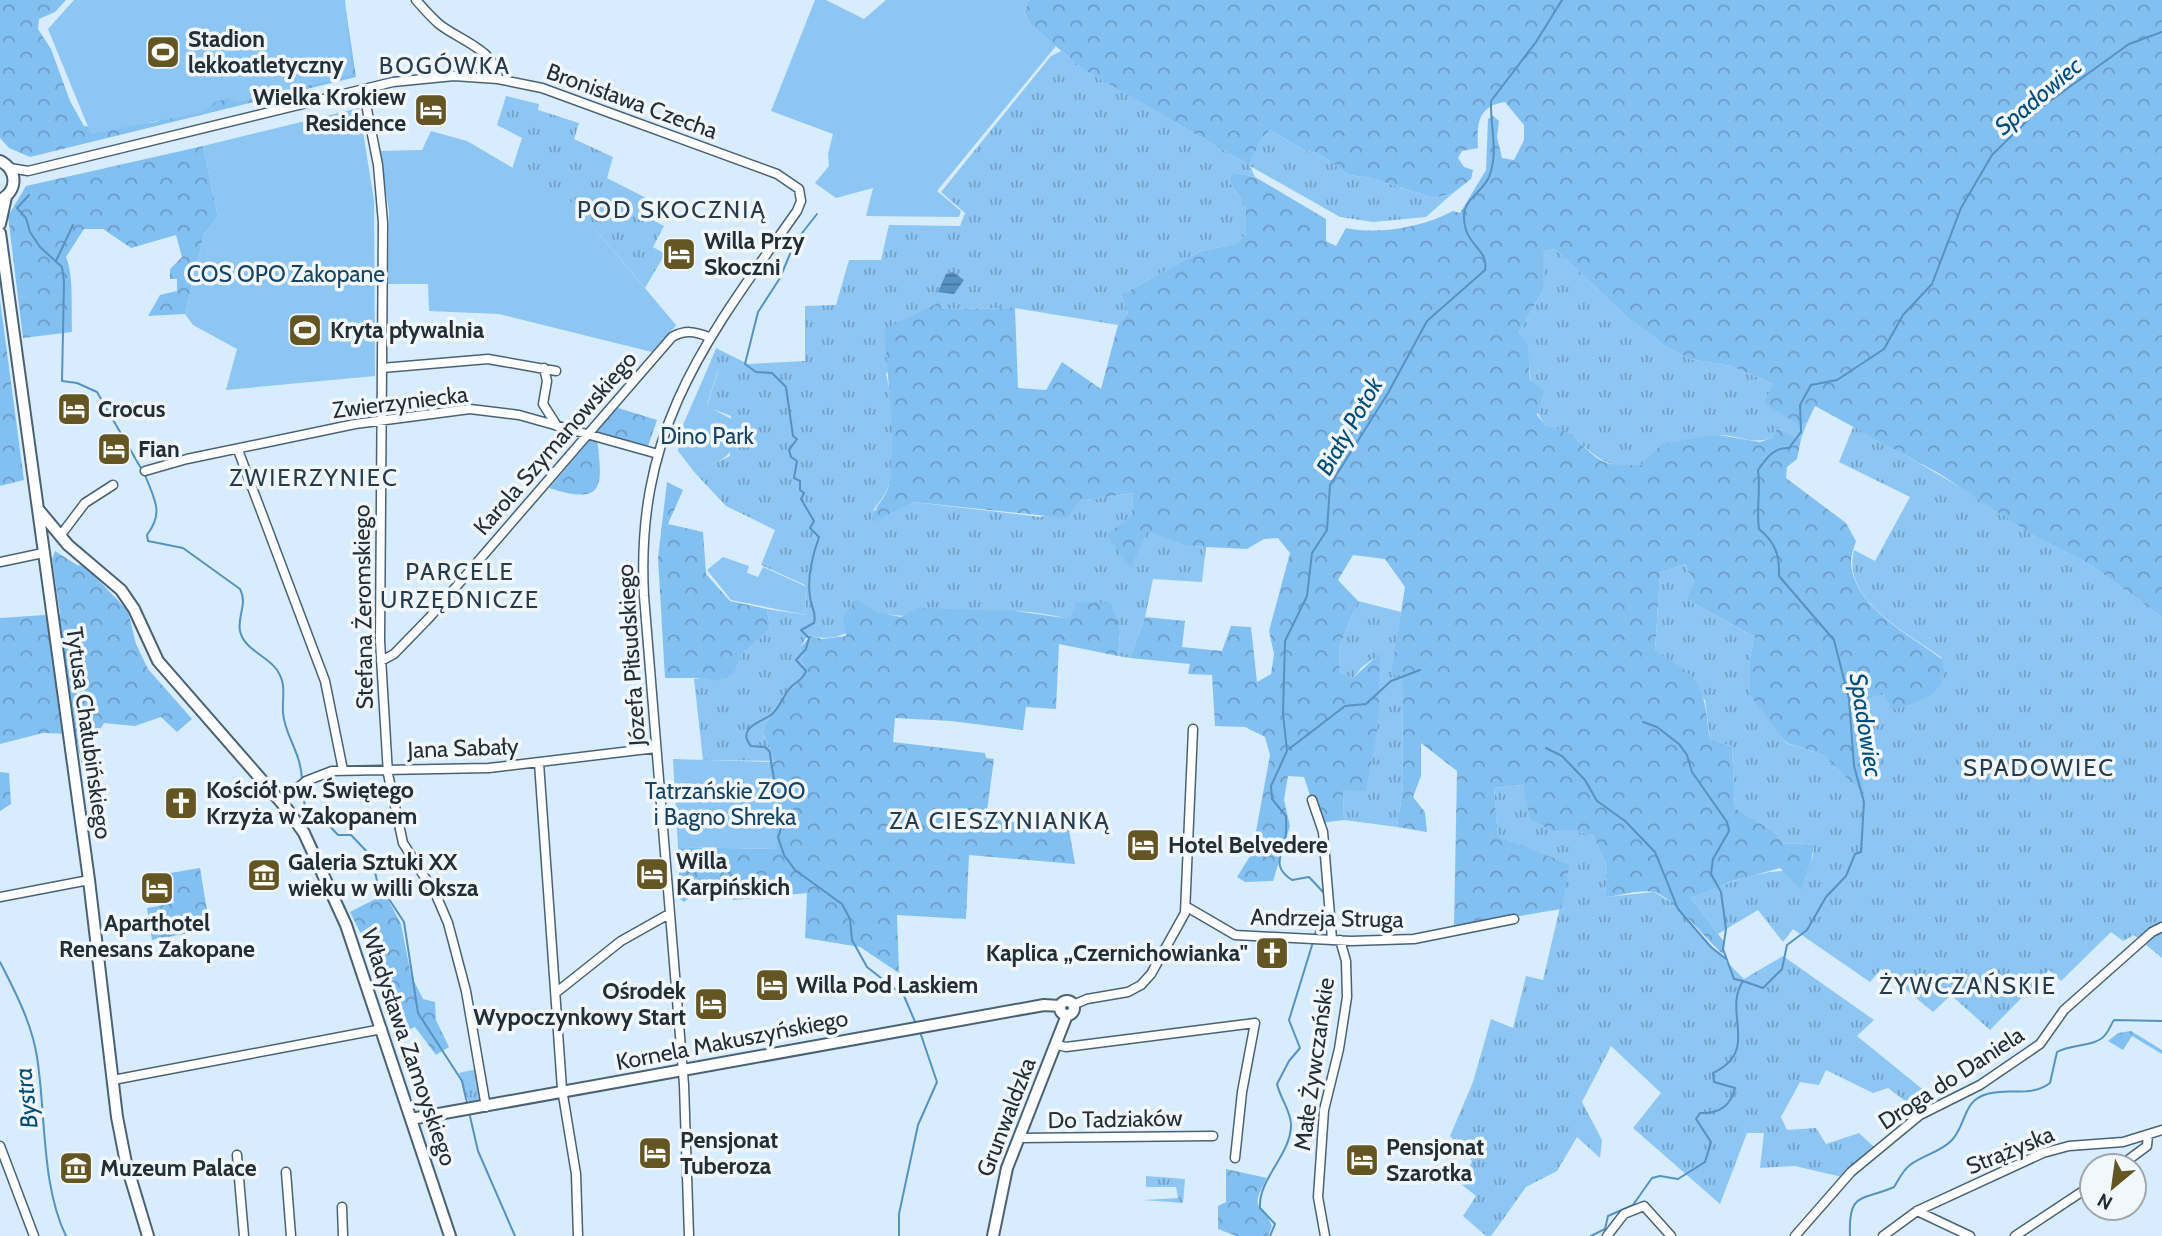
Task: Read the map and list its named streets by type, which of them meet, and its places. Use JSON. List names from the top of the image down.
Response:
{
  "streets": {
    "street": [
      "Bronisława Czecha",
      "Zwierzyniecka",
      "Karola Szymanowskiego",
      "Stefana Żeromskiego",
      "Józefa Piłsudskiego",
      "Tytusa Chałubińskiego",
      "Jana Sabały",
      "Andrzeja Struga",
      "Kornela Makuszyńskiego",
      "Władysława Zamoyskiego",
      "Małe Żywczańskie",
      "Droga do Daniela",
      "Grunwaldzka",
      "Do Tadziaków",
      "Strążyska"
    ]
  },
  "crossings": [
    ["Bronisława Czecha", "Stefana Żeromskiego"],
    ["Bronisława Czecha", "Józefa Piłsudskiego"],
    ["Zwierzyniecka", "Karola Szymanowskiego"],
    ["Zwierzyniecka", "Stefana Żeromskiego"],
    ["Zwierzyniecka", "Józefa Piłsudskiego"],
    ["Karola Szymanowskiego", "Stefana Żeromskiego"],
    ["Karola Szymanowskiego", "Józefa Piłsudskiego"],
    ["Stefana Żeromskiego", "Jana Sabały"],
    ["Stefana Żeromskiego", "Kornela Makuszyńskiego"],
    ["Józefa Piłsudskiego", "Jana Sabały"],
    ["Józefa Piłsudskiego", "Kornela Makuszyńskiego"],
    ["Tytusa Chałubińskiego", "Władysława Zamoyskiego"],
    ["Jana Sabały", "Władysława Zamoyskiego"],
    ["Andrzeja Struga", "Małe Żywczańskie"],
    ["Kornela Makuszyńskiego", "Władysława Zamoyskiego"],
    ["Kornela Makuszyńskiego", "Grunwaldzka"],
    ["Grunwaldzka", "Do Tadziaków"]
  ],
  "districts": [
    "BOGÓWKA",
    "POD SKOCZNIĄ",
    "ZWIERZYNIEC",
    "PARCELE URZĘDNICZE",
    "SPADOWIEC",
    "ZA CIESZYNIANKĄ",
    "ŻYWCZAŃSKIE"
  ],
  "water": ["Spadowiec", "Biały Potok", "Bystra"],
  "parks": ["COS OPO Zakopane", "Dino Park", "Tatrzańskie ZOO i Bagno Shreka"],
  "places": {
    "sports": ["Stadion lekkoatletyczny", "Kryta pływalnia"],
    "hotel": [
      "Wielka Krokiew Residence",
      "Willa Przy Skoczni",
      "Crocus",
      "Fian",
      "Hotel Belvedere",
      "Willa Karpińskich",
      "Aparthotel Renesans Zakopane",
      "Willa Pod Laskiem",
      "Ośrodek Wypoczynkowy Start",
      "Pensjonat Tuberoza",
      "Pensjonat Szarotka"
    ],
    "church": ["Kościół pw. Świętego Krzyża w Zakopanem", "Kaplica „Czernichowianka\""],
    "museum": ["Galeria Sztuki XX wieku w willi Oksza", "Muzeum Palace"]
  },
  "north": "bottom left"
}
